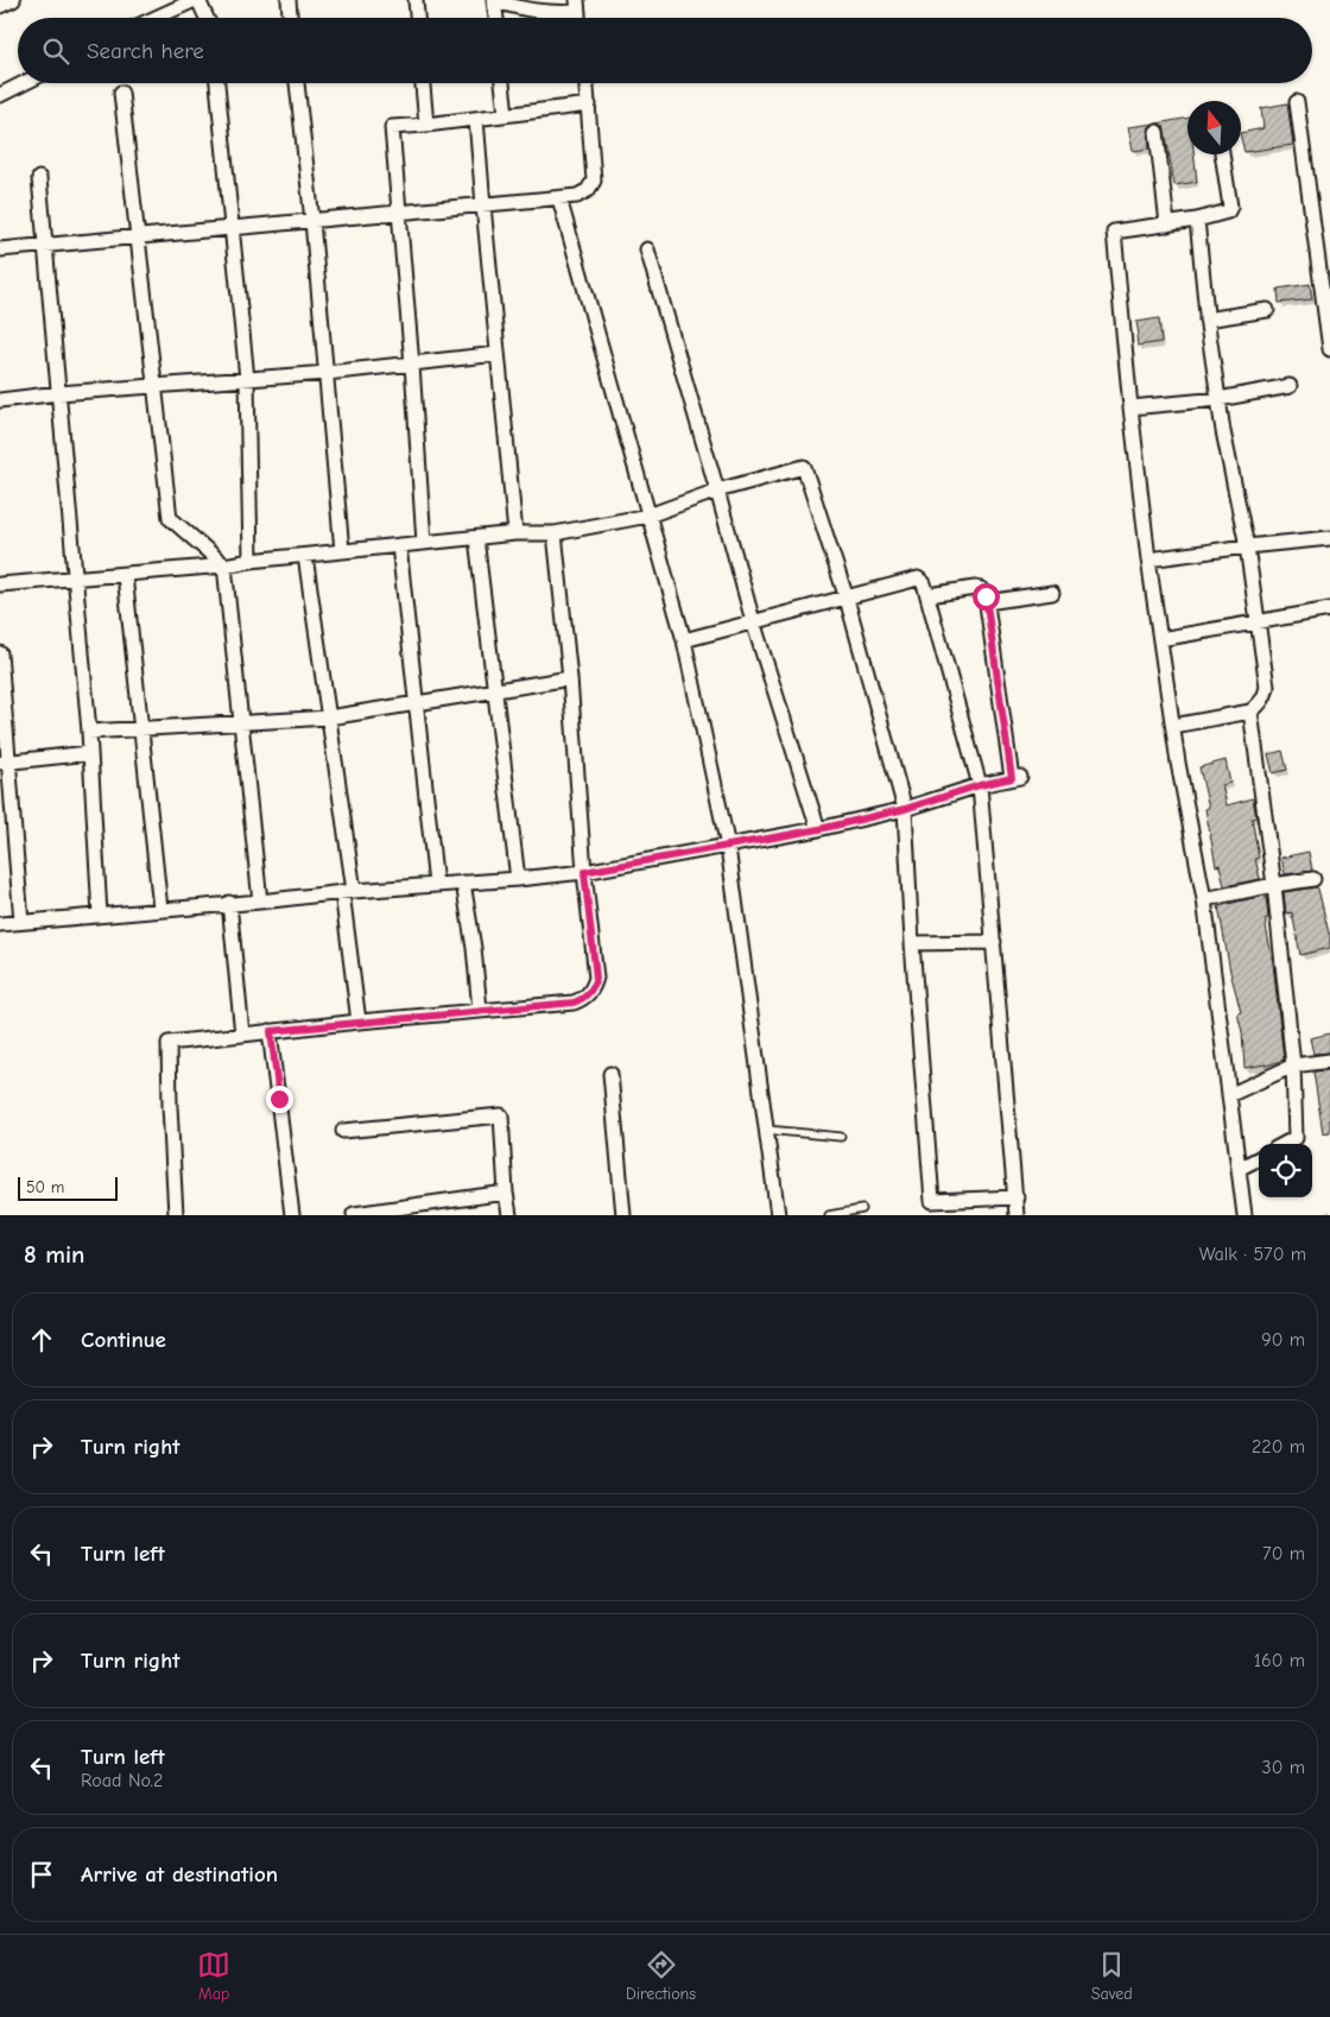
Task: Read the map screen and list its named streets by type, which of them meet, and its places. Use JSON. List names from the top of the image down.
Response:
{
  "scale_bar": "50 m",
  "north": "top",
  "page": {
    "search": "Search here",
    "scale": "50 m",
    "heading": ["8 min", "Walk · 570 m"],
    "list": [
      ["Continue", "90 m"],
      ["Turn right", "220 m"],
      ["Turn left", "70 m"],
      ["Turn right", "160 m"],
      ["Turn left", "Road No.2", "30 m"],
      "Arrive at destination"
    ],
    "nav": ["Map", "Directions", "Saved"]
  }
}
